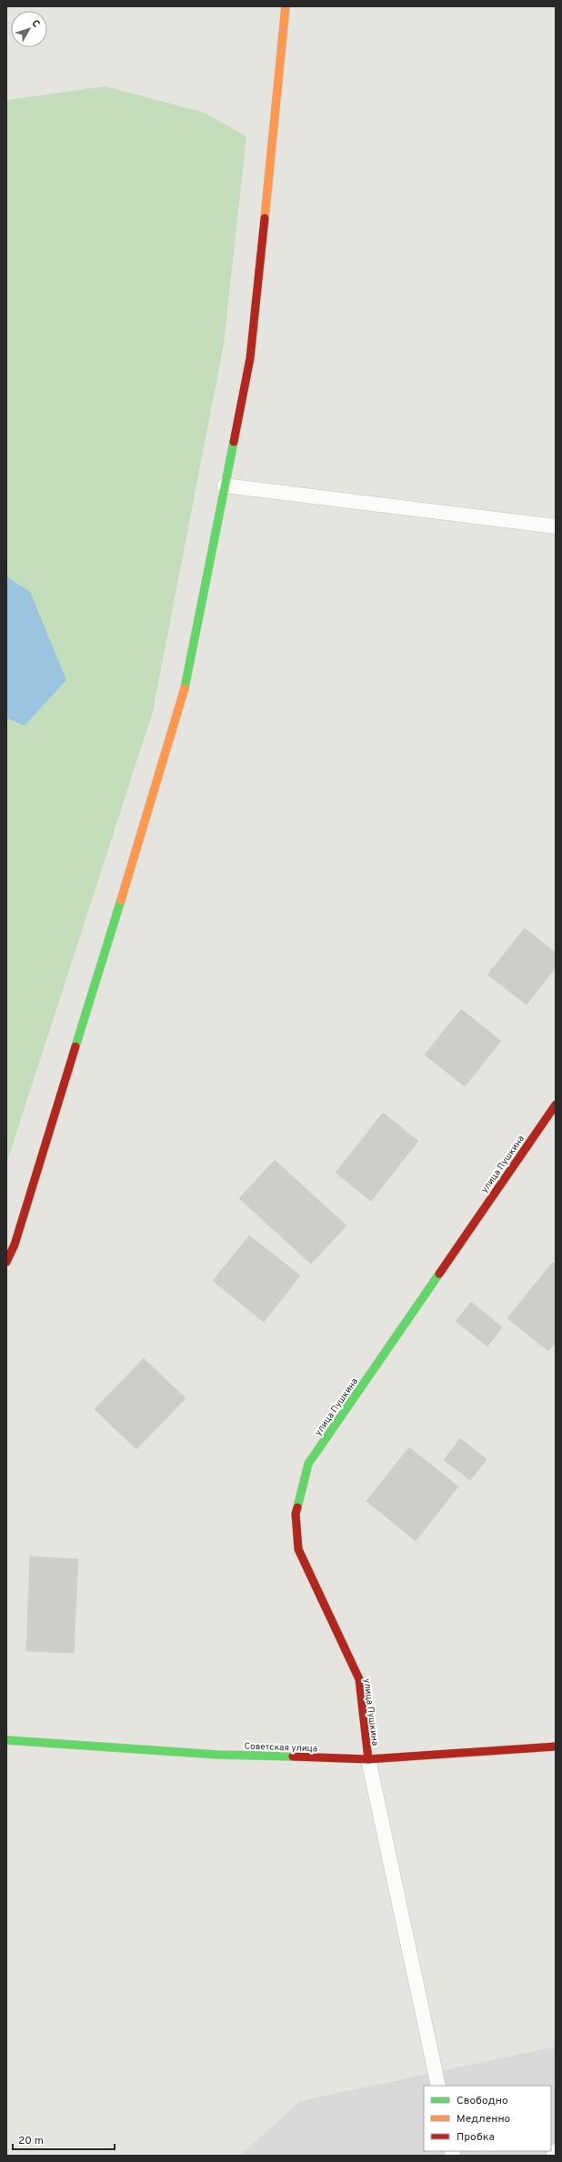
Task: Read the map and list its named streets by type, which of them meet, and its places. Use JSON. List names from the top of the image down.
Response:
{
  "streets": {
    "main road": ["улица Пушкина", "Советская улица"]
  },
  "crossings": [
    ["улица Пушкина", "Советская улица"]
  ],
  "legend": ["Свободно", "Медленно", "Пробка"],
  "scale_bar": "20 m",
  "north": "top right"
}
